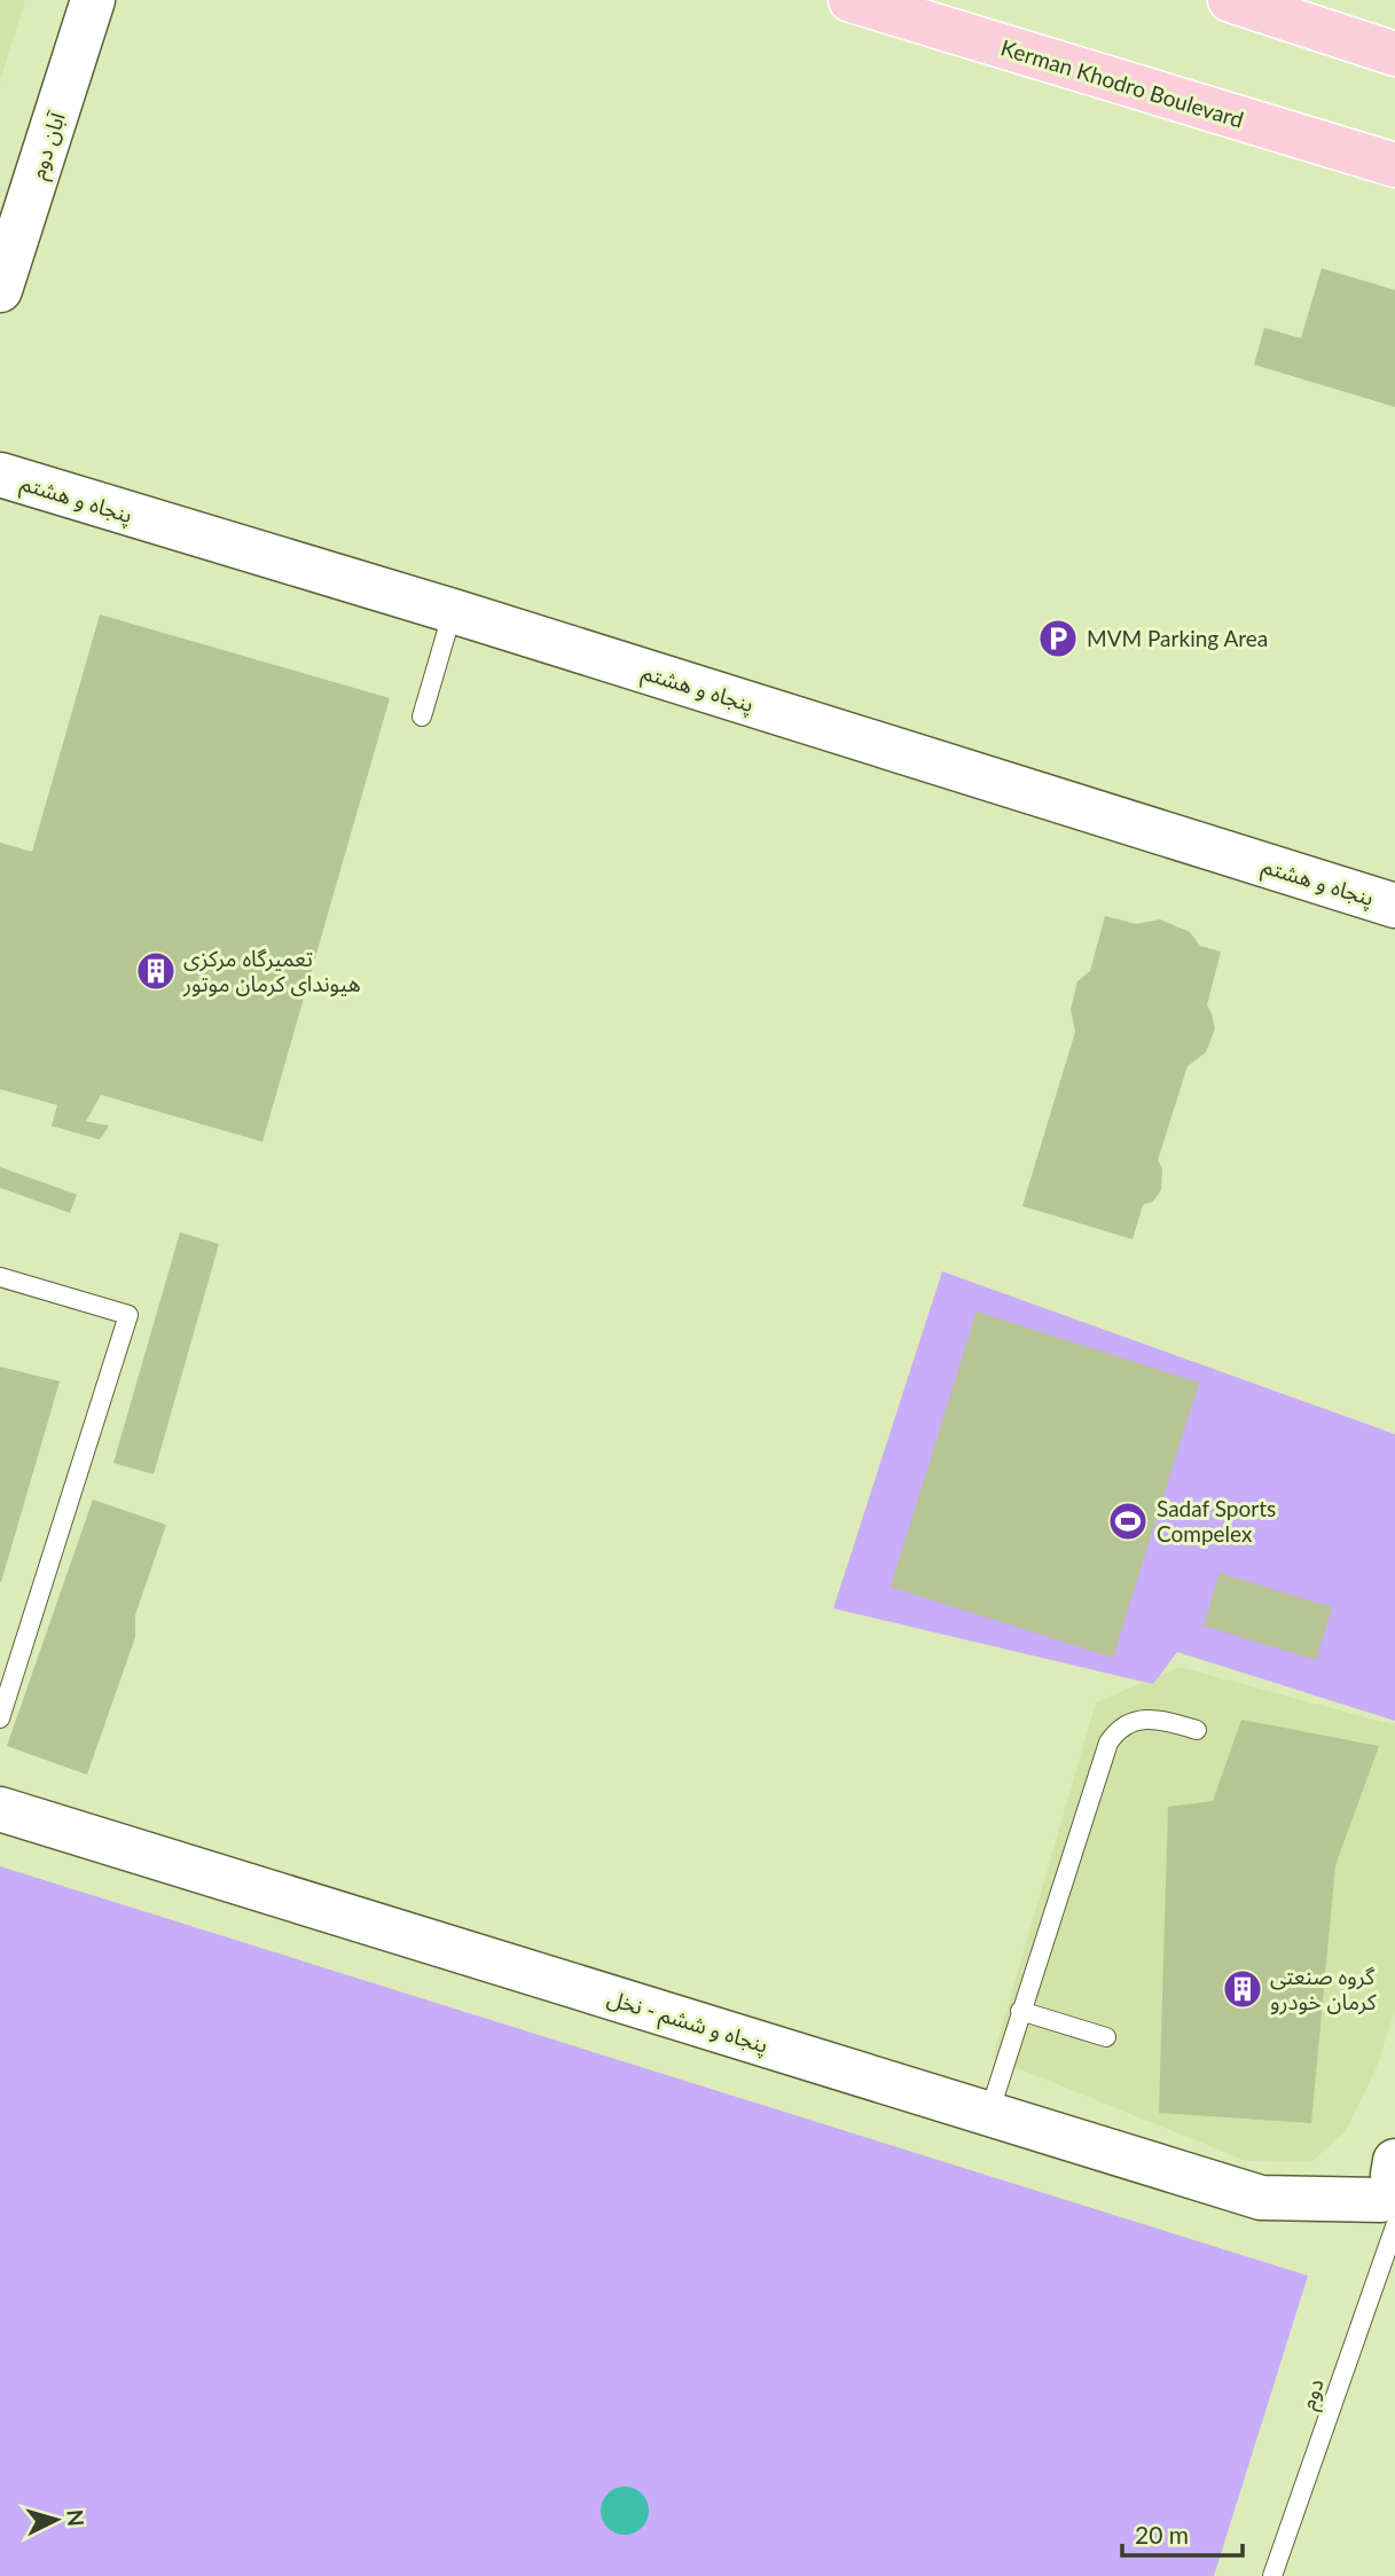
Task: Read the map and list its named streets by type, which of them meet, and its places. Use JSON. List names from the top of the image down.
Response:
{
  "streets": {
    "main road": ["Kerman Khodro Boulevard"],
    "street": ["آبان دوم", "پنجاه و هشتم", "پنجاه و ششم - نخل"],
    "lane": ["دوم"]
  },
  "crossings": [
    ["پنجاه و ششم - نخل", "دوم"]
  ],
  "places": {
    "parking": ["MVM Parking Area"],
    "building": ["تعمیرگاه مرکزی هیوندای کرمان موتور", "گروه صنعتی کرمان خودرو"],
    "sports": ["Sadaf Sports Compelex"]
  },
  "scale_bar": "20 m",
  "north": "right"
}
